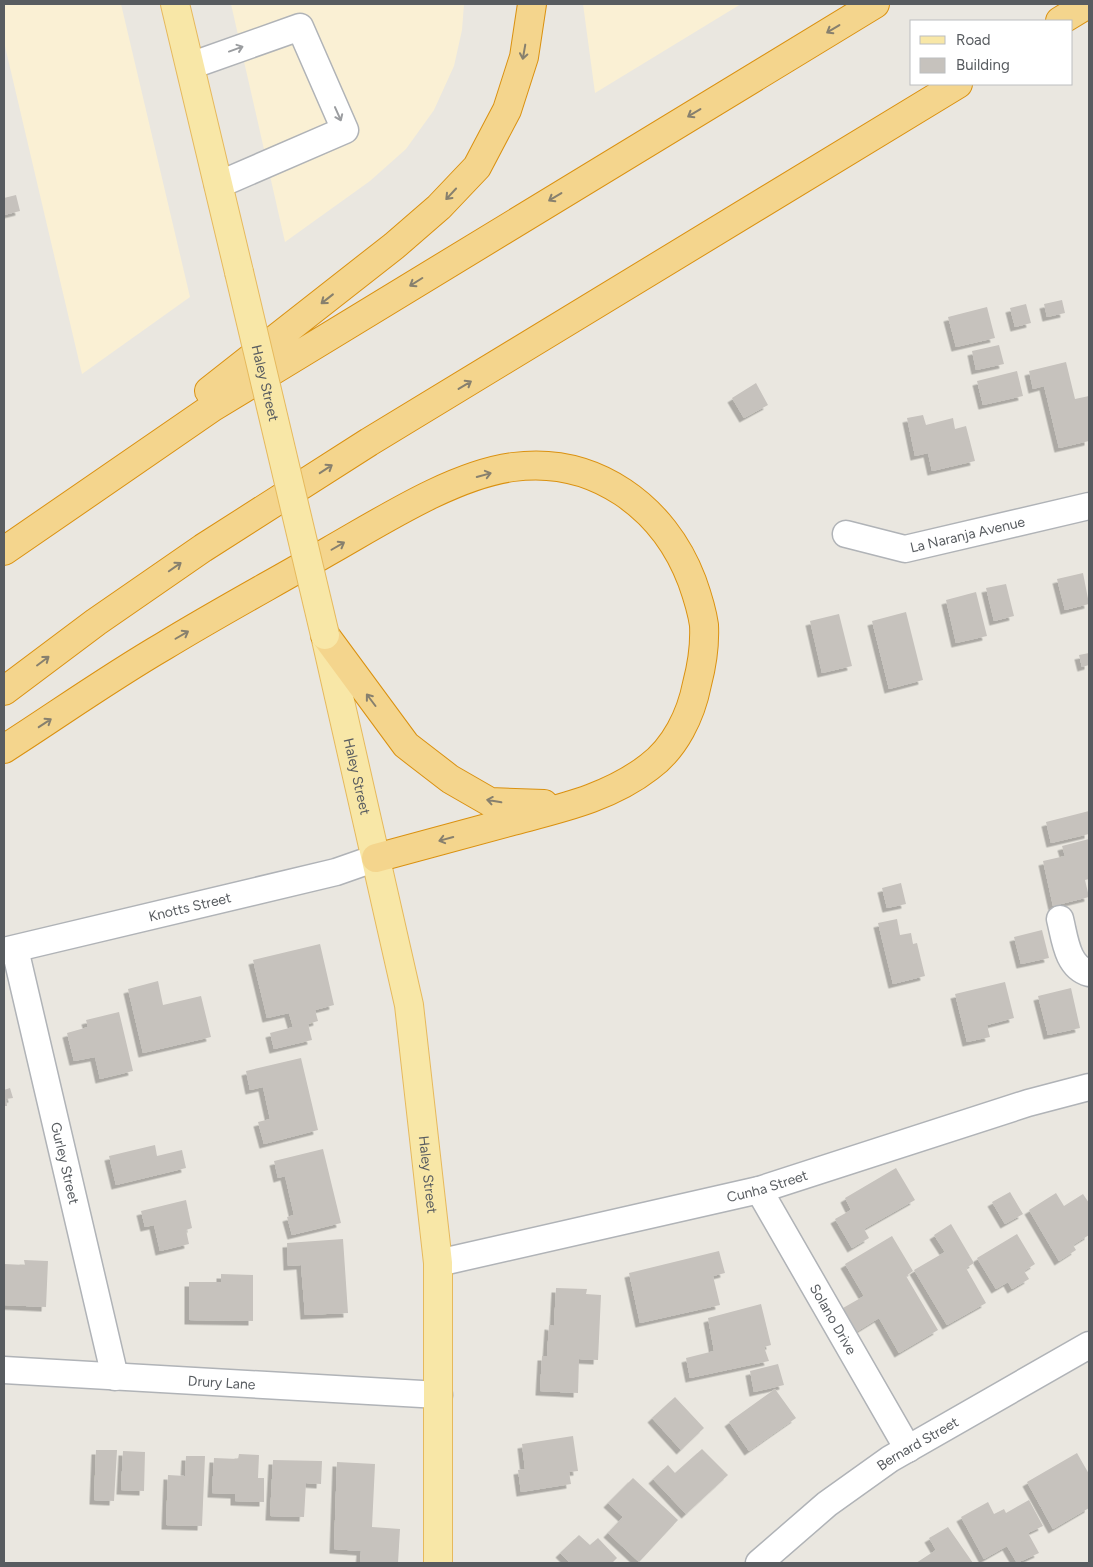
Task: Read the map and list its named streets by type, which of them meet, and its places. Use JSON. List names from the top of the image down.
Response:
{
  "streets": {
    "main road": ["Haley Street"],
    "street": [
      "La Naranja Avenue",
      "Knotts Street",
      "Gurley Street",
      "Cunha Street",
      "Solano Drive",
      "Drury Lane",
      "Bernard Street"
    ]
  },
  "crossings": [
    ["Haley Street", "Knotts Street"],
    ["Haley Street", "Cunha Street"],
    ["Haley Street", "Drury Lane"],
    ["Knotts Street", "Gurley Street"],
    ["Gurley Street", "Drury Lane"],
    ["Cunha Street", "Solano Drive"],
    ["Solano Drive", "Bernard Street"]
  ],
  "legend": ["Road", "Building"]
}
